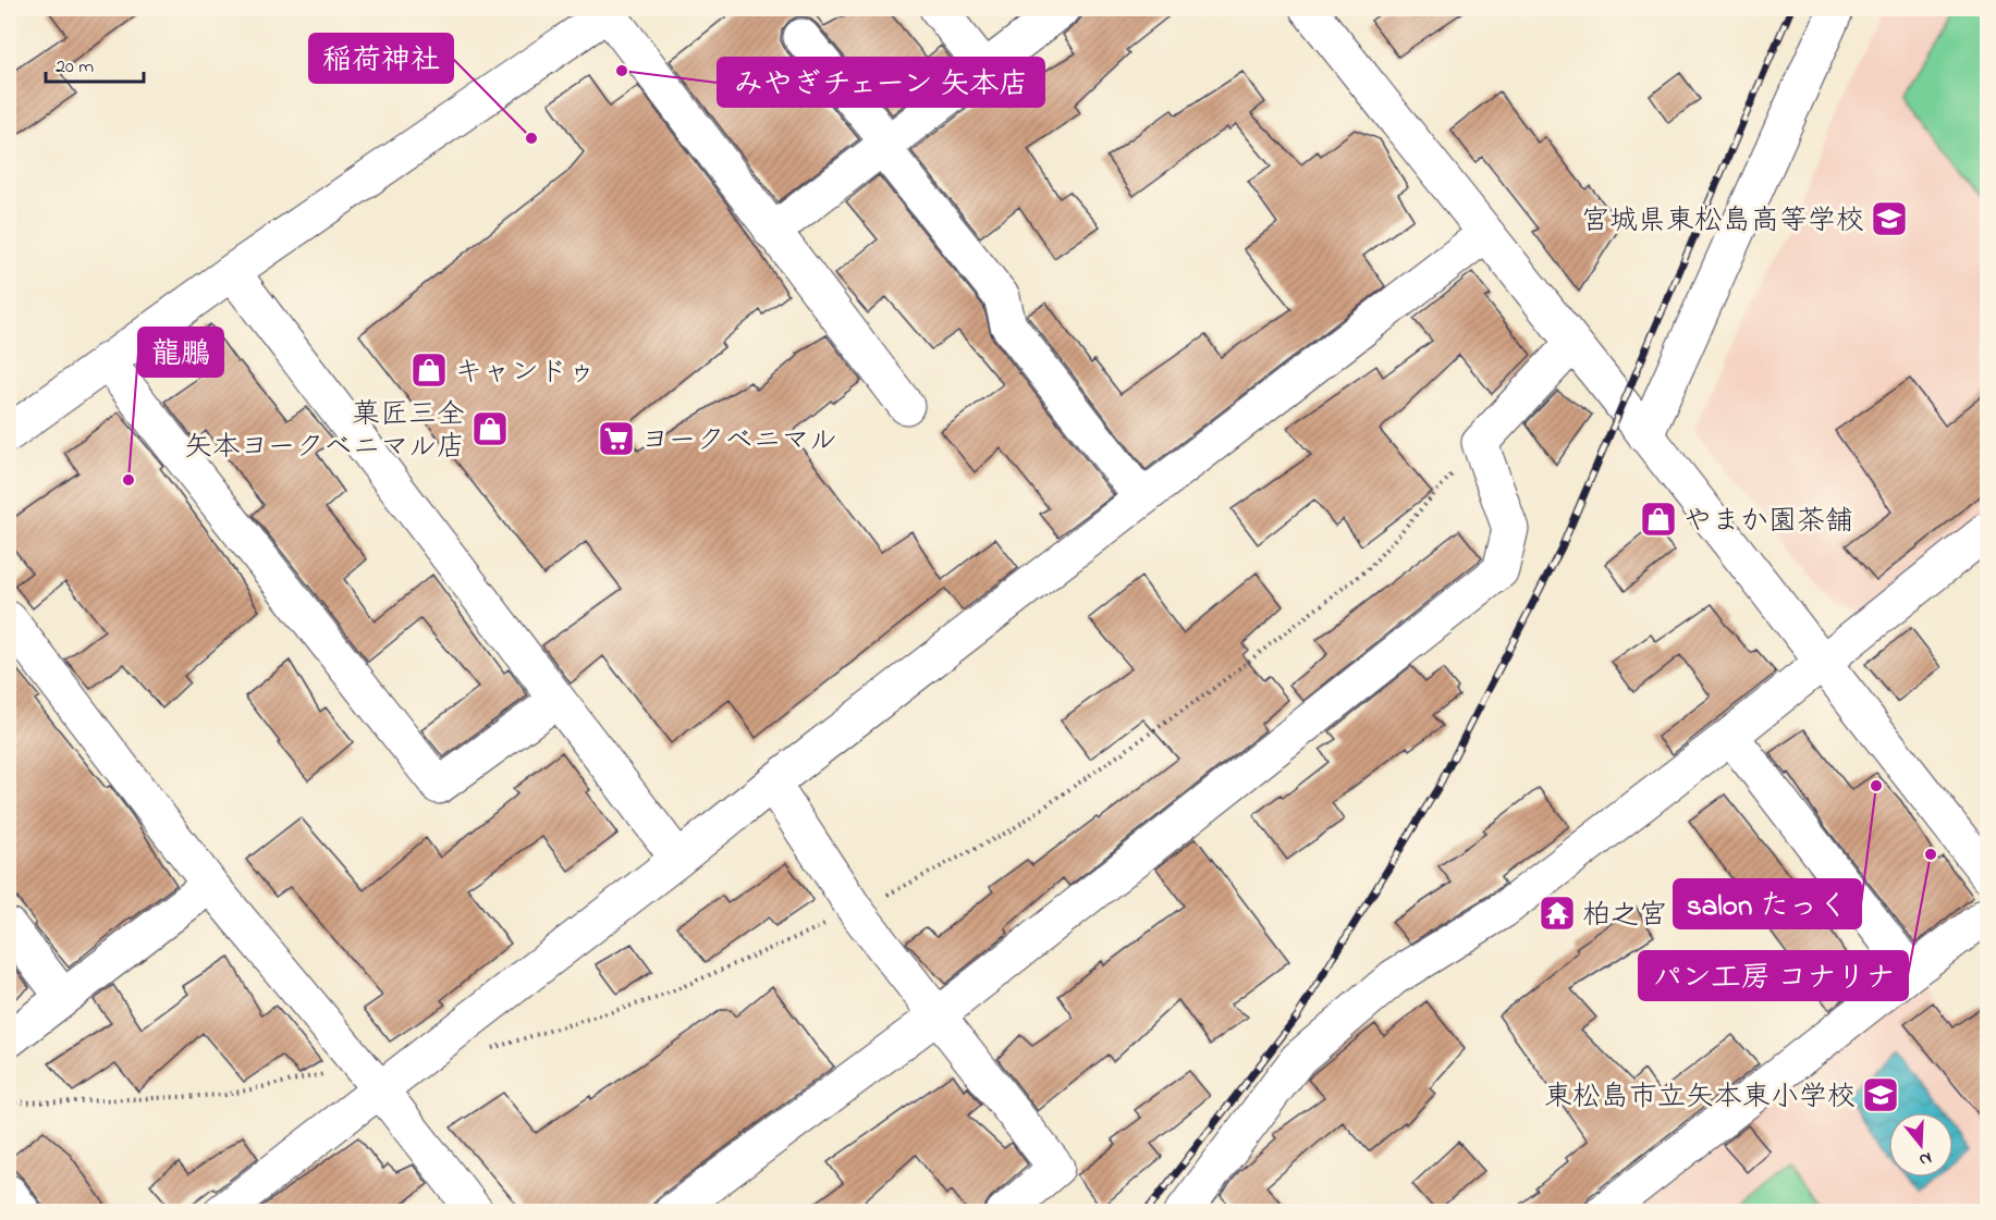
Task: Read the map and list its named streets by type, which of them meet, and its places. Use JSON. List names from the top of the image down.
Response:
{
  "places": {
    "other": [
      "みやぎチェーン 矢本店",
      "稲荷神社",
      "龍鵬",
      "salon たっく",
      "パン工房 コナリナ"
    ],
    "school or university": ["宮城県東松島高等学校", "東松島市立矢本東小学校"],
    "shop": ["キャンドゥ", "菓匠三全 矢本ヨークベニマル店", "やまか園茶舗"],
    "supermarket": ["ヨークベニマル"],
    "temple": ["柏之宮"]
  },
  "scale_bar": "20 m",
  "north": "bottom"
}
